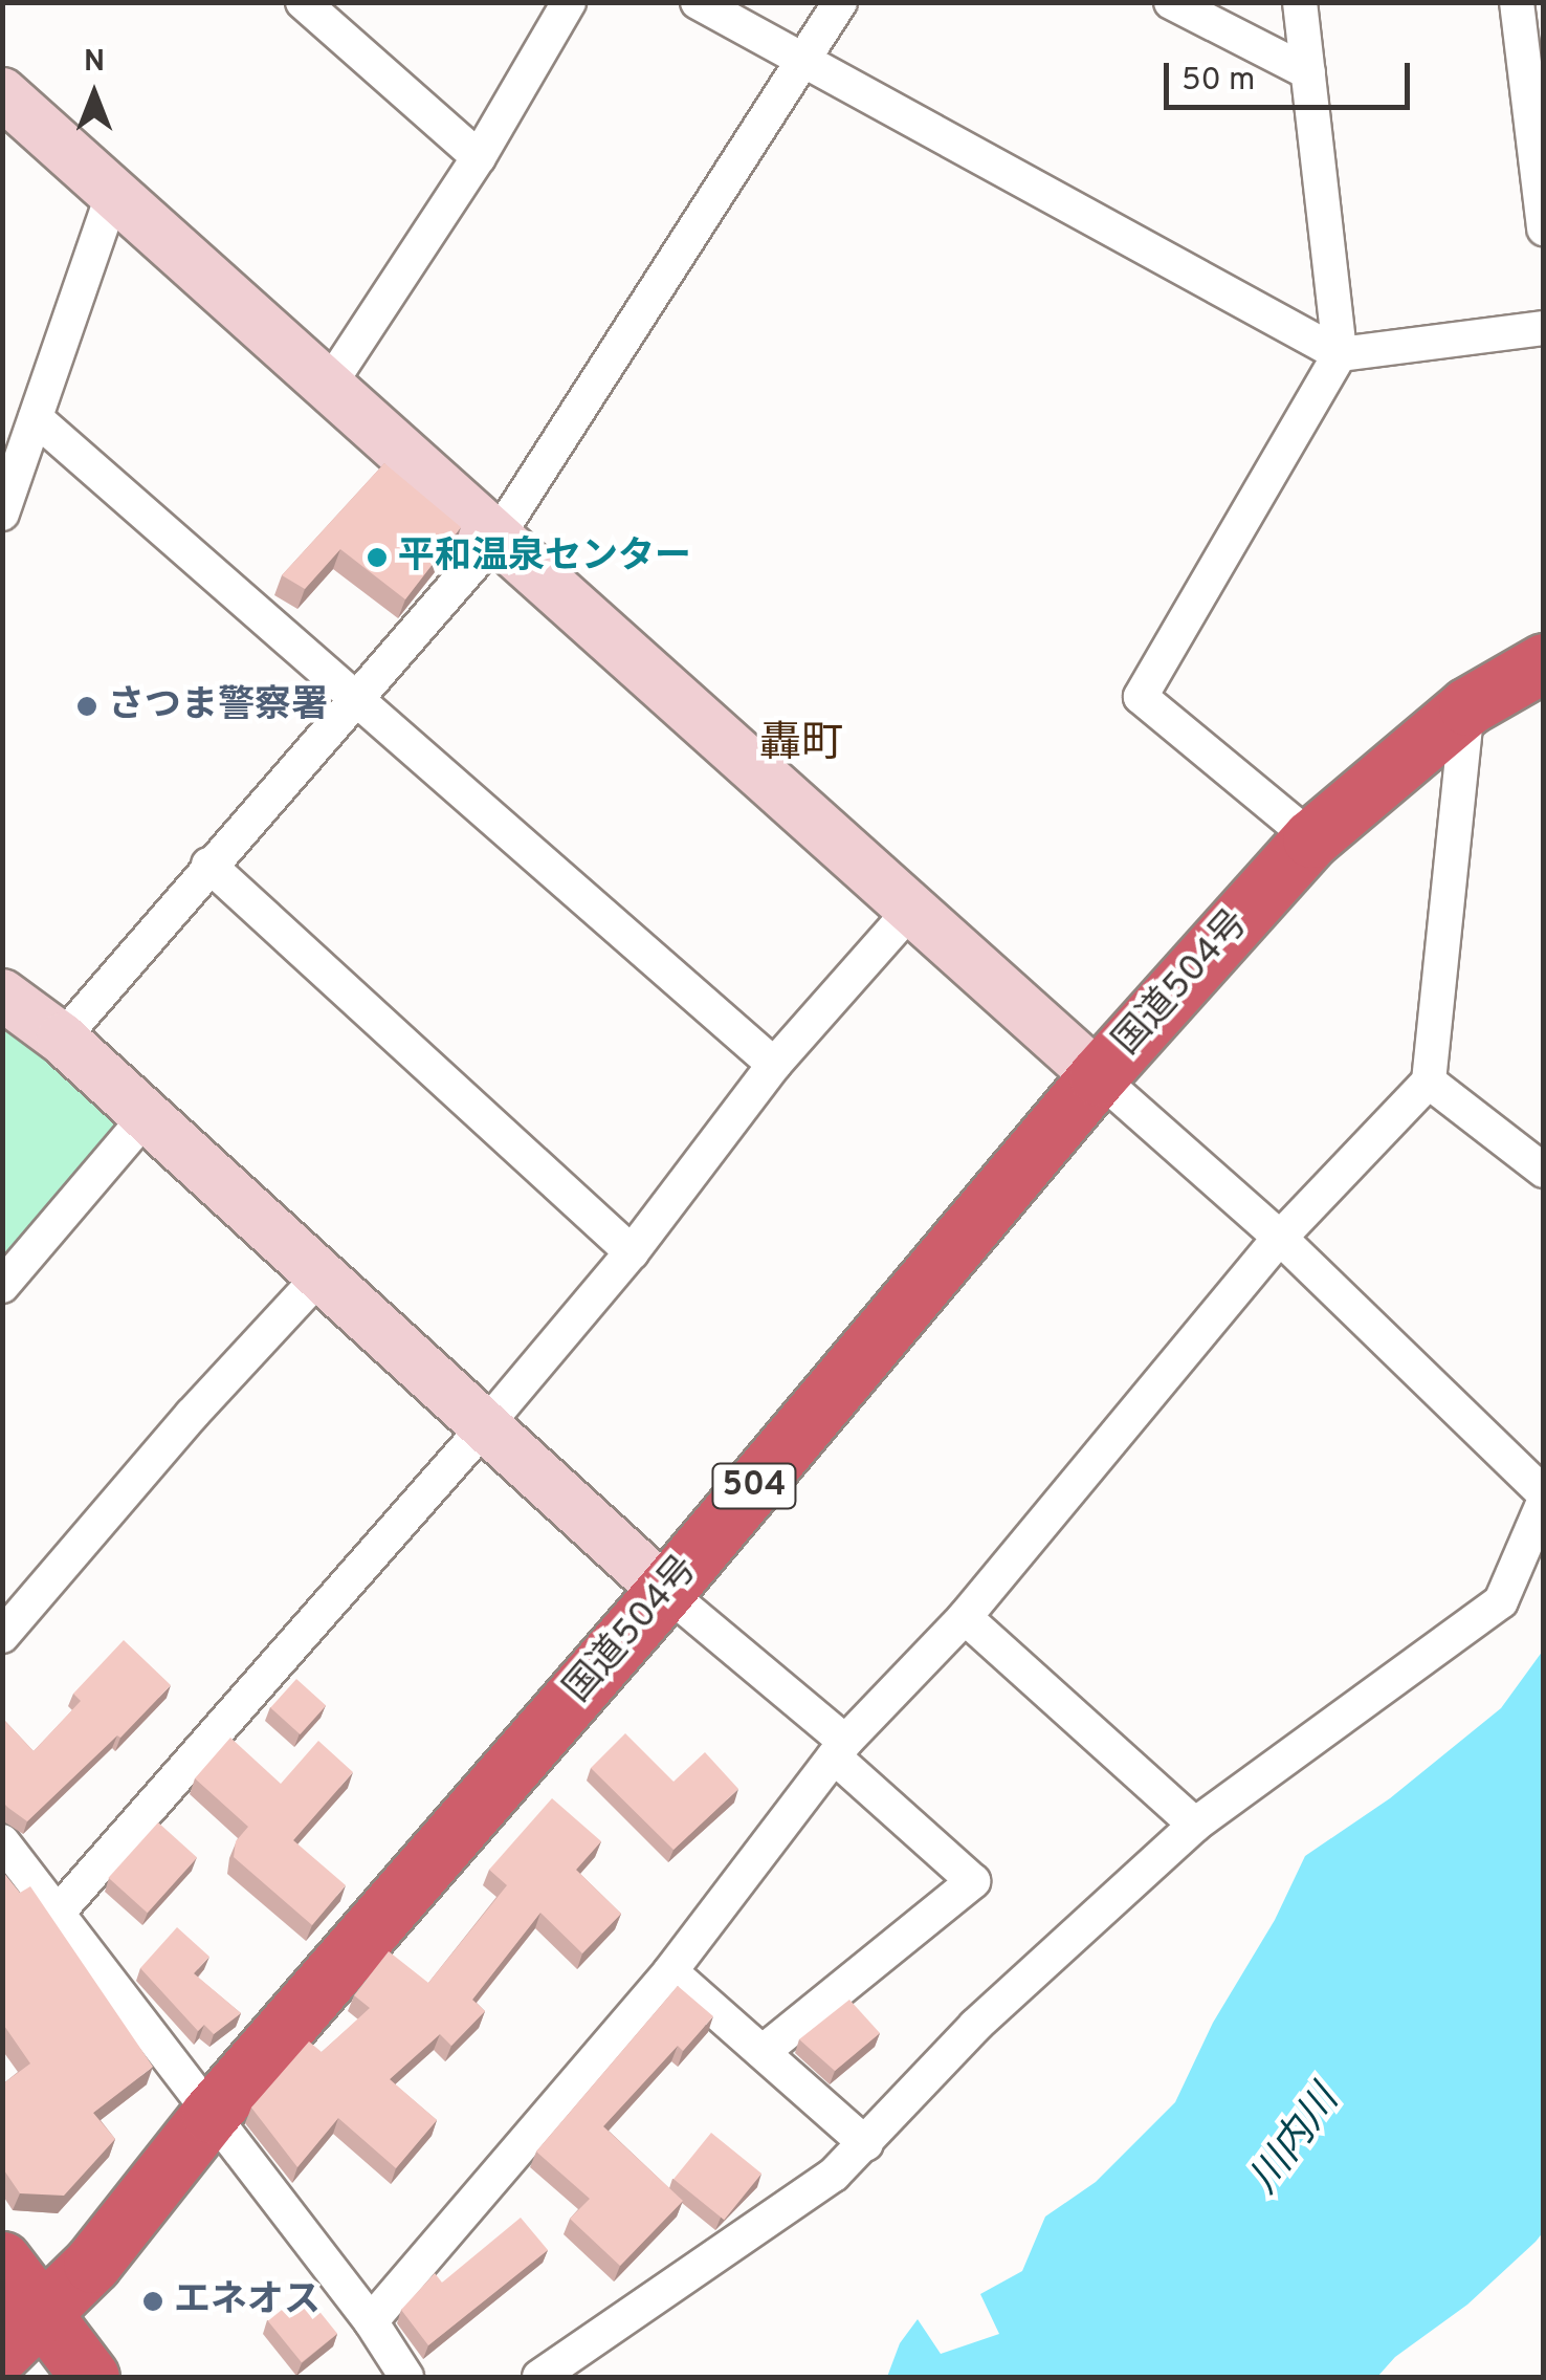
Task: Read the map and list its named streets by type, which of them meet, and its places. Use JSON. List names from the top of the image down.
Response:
{
  "streets": {
    "highway": ["国道504号", "504"]
  },
  "districts": ["轟町"],
  "water": ["川内川"],
  "places": ["平和温泉センター", "さつま警察署", "エネオス"],
  "scale_bar": "50 m",
  "north": "top"
}
